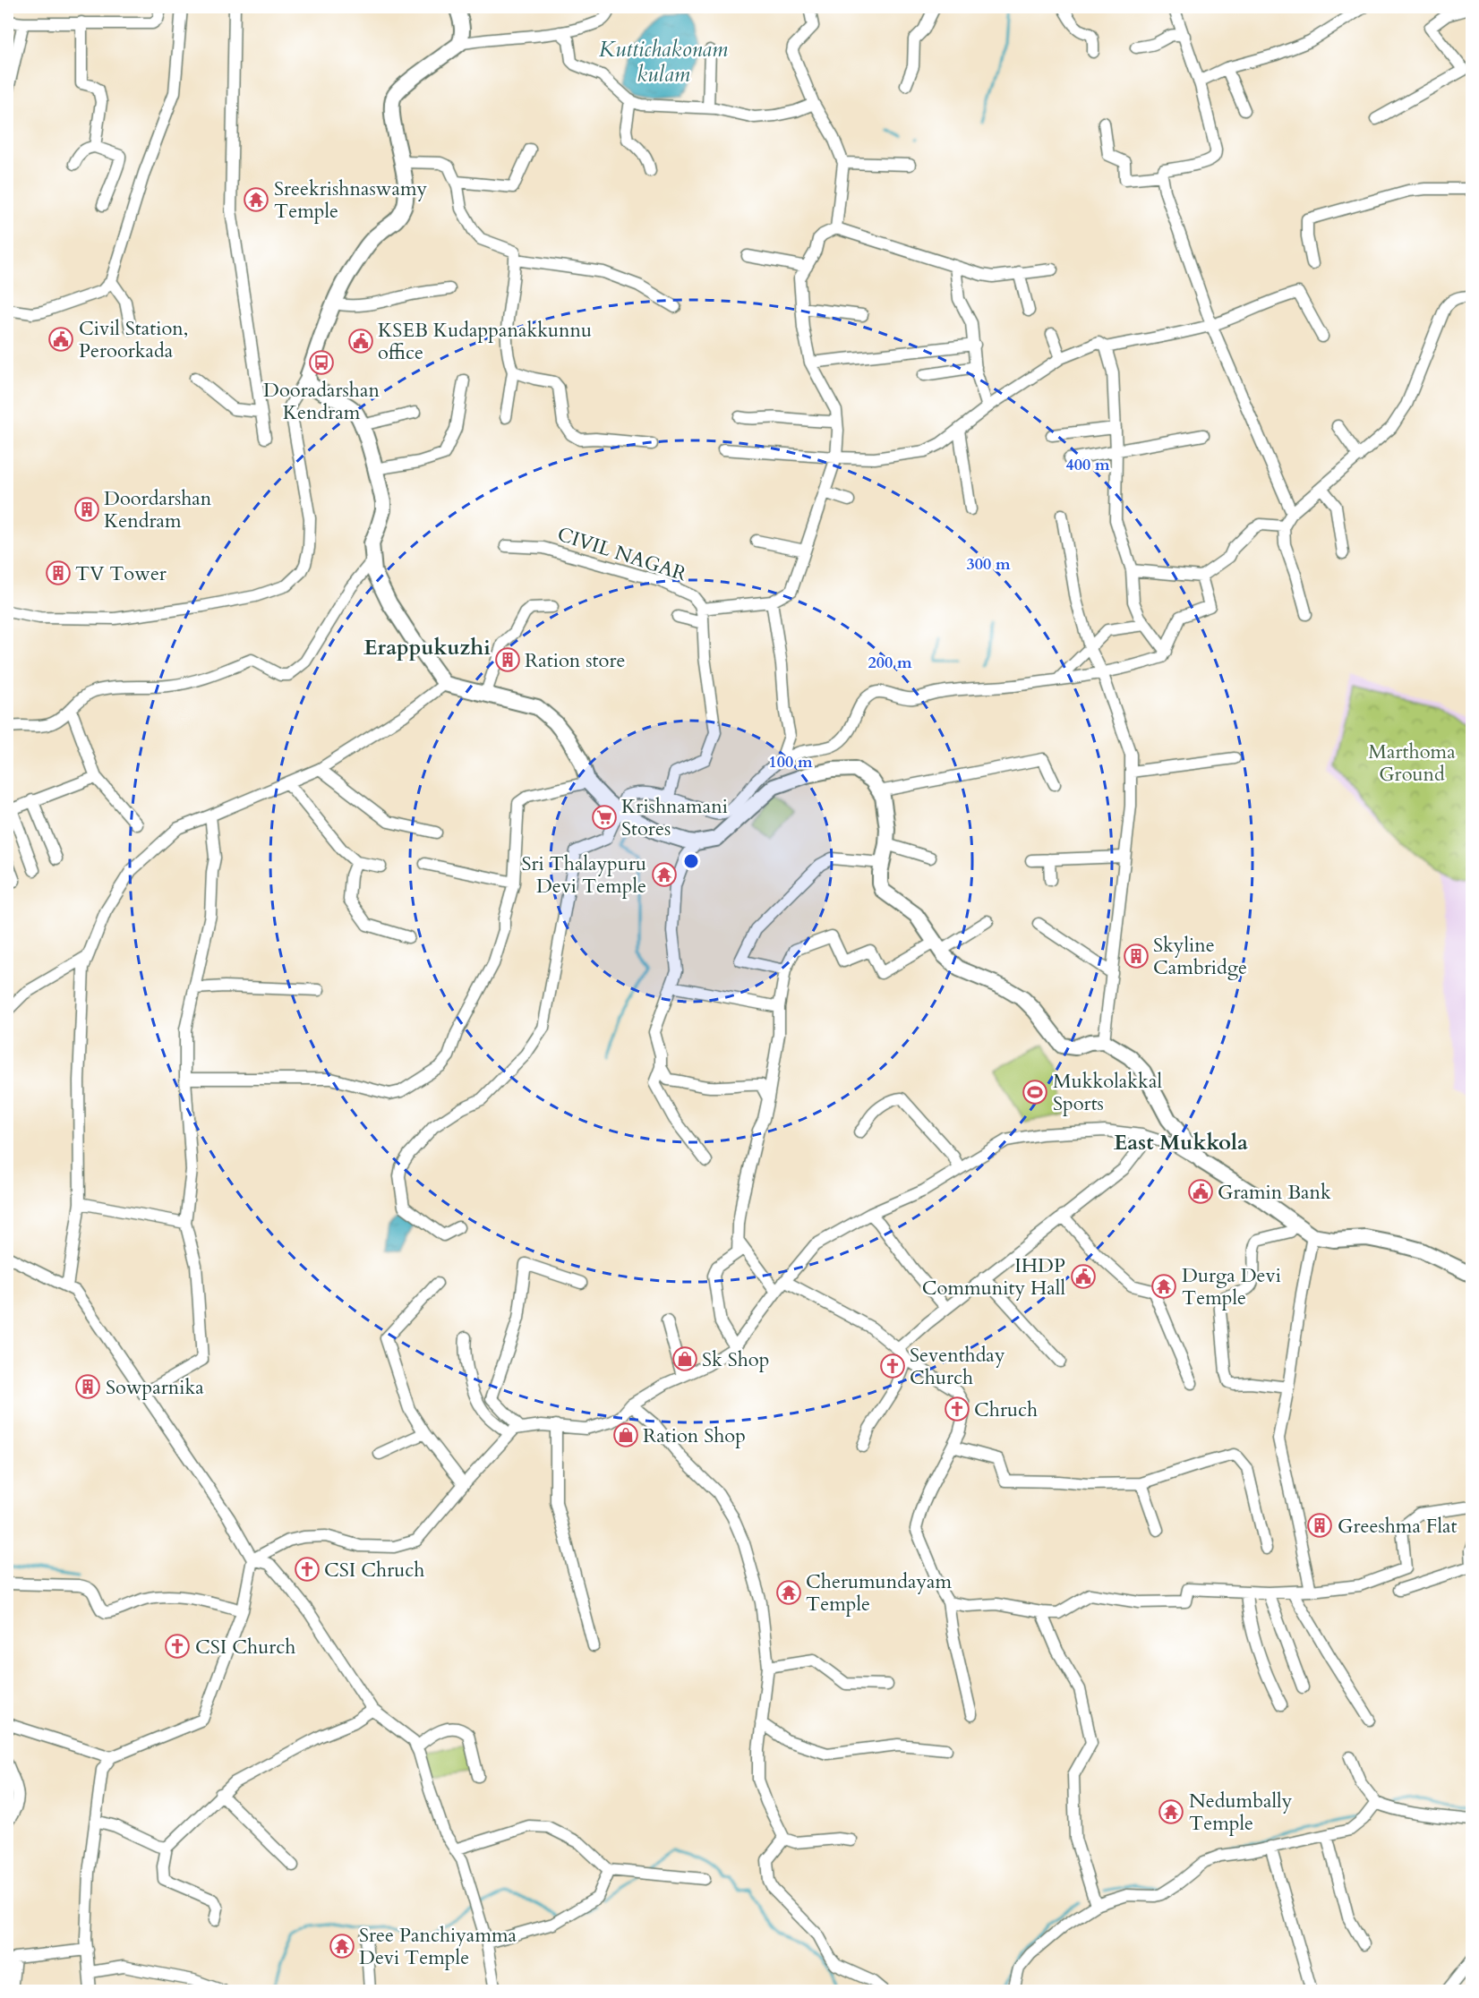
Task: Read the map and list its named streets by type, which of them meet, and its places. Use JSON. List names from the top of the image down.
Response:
{
  "streets": {
    "street": ["CIVIL NAGAR"]
  },
  "districts": ["Erappukuzhi", "East Mukkola"],
  "water": ["Kuttichakonam kulam"],
  "parks": ["Marthoma Ground"],
  "places": {
    "temple": [
      "Sreekrishnaswamy Temple",
      "Sri Thalaypuru Devi Temple",
      "Durga Devi Temple",
      "Cherumundayam Temple",
      "Nedumbally Temple",
      "Sree Panchiyamma Devi Temple"
    ],
    "public building": [
      "Civil Station, Peroorkada",
      "KSEB Kudappanakkunnu office",
      "Gramin Bank",
      "IHDP Community Hall"
    ],
    "bus stop": ["Dooradarshan Kendram"],
    "building": [
      "Doordarshan Kendram",
      "TV Tower",
      "Ration store",
      "Skyline Cambridge",
      "Sowparnika",
      "Greeshma Flat"
    ],
    "supermarket": ["Krishnamani Stores"],
    "sports": ["Mukkolakkal Sports"],
    "shop": ["Sk Shop", "Ration Shop"],
    "church": [
      "Seventhday Church",
      "Chruch",
      "CSI Chruch",
      "CSI Church"
    ]
  },
  "rings": [
    "400 m",
    "300 m",
    "200 m",
    "100 m"
  ]
}
